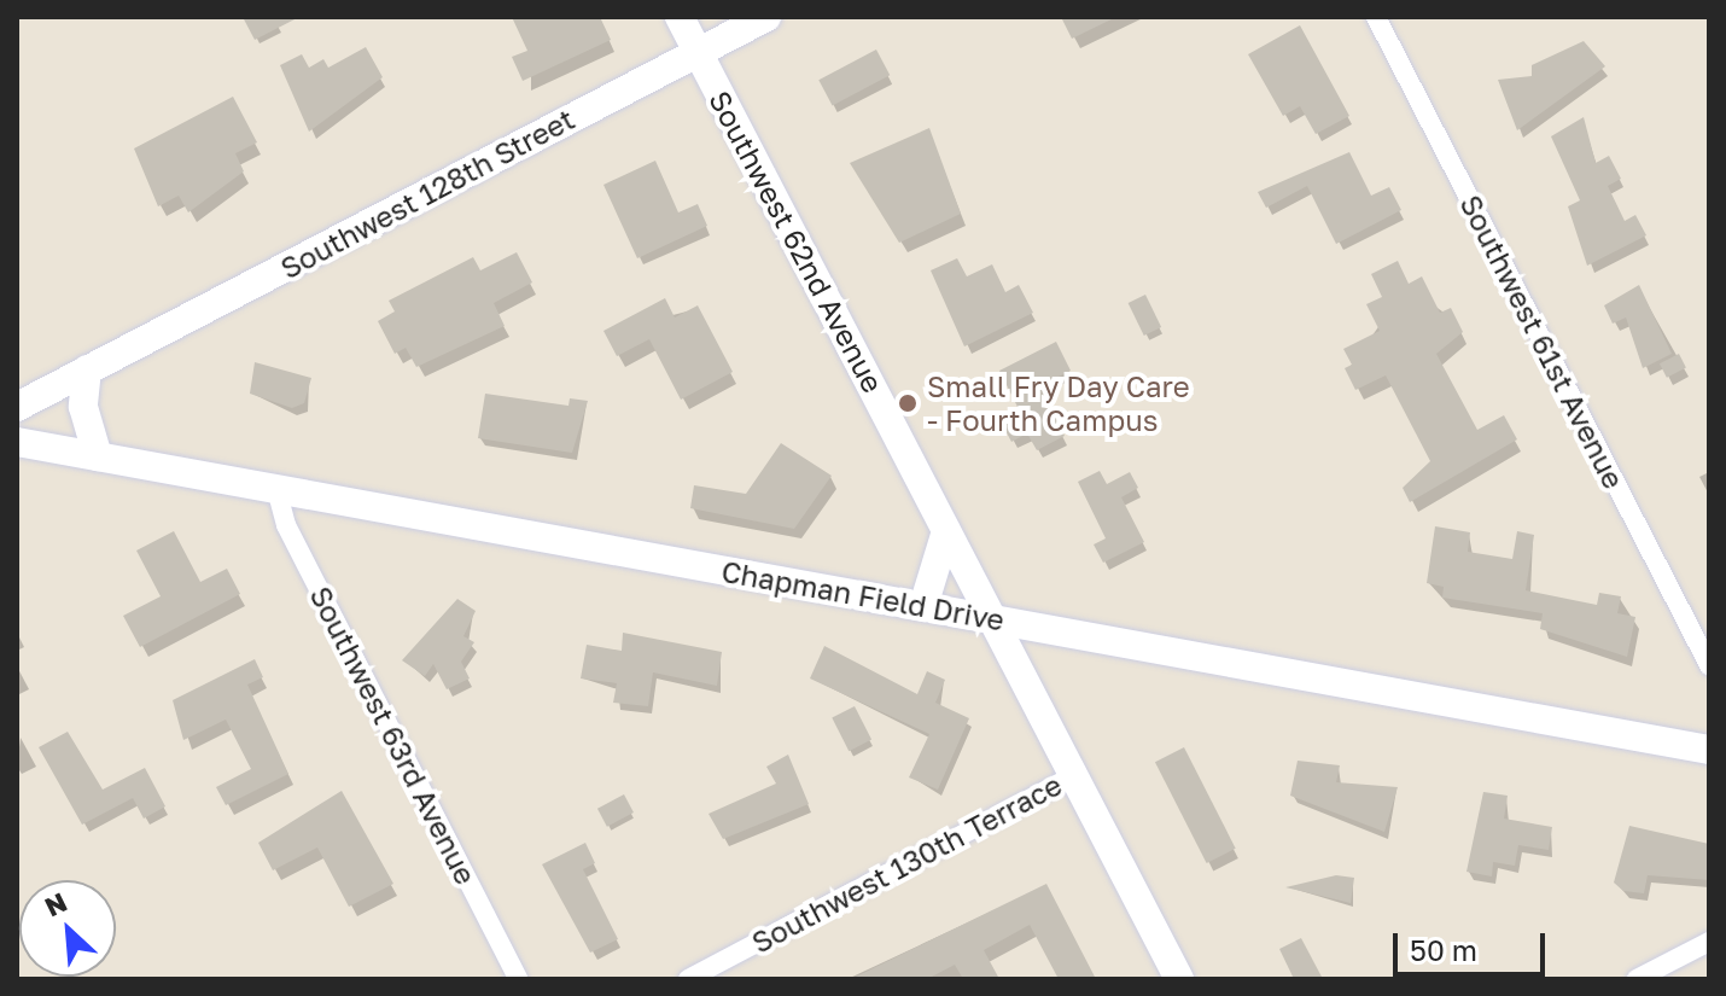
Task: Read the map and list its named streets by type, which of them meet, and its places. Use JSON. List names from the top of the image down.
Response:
{
  "streets": {
    "street": [
      "Southwest 128th Street",
      "Southwest 62nd Avenue",
      "Southwest 61st Avenue",
      "Chapman Field Drive",
      "Southwest 63rd Avenue",
      "Southwest 130th Terrace"
    ]
  },
  "crossings": [
    ["Southwest 128th Street", "Southwest 62nd Avenue"],
    ["Southwest 62nd Avenue", "Chapman Field Drive"],
    ["Southwest 62nd Avenue", "Southwest 130th Terrace"],
    ["Chapman Field Drive", "Southwest 63rd Avenue"]
  ],
  "places": ["Small Fry Day Care - Fourth Campus"],
  "scale_bar": "50 m",
  "north": "top left"
}
